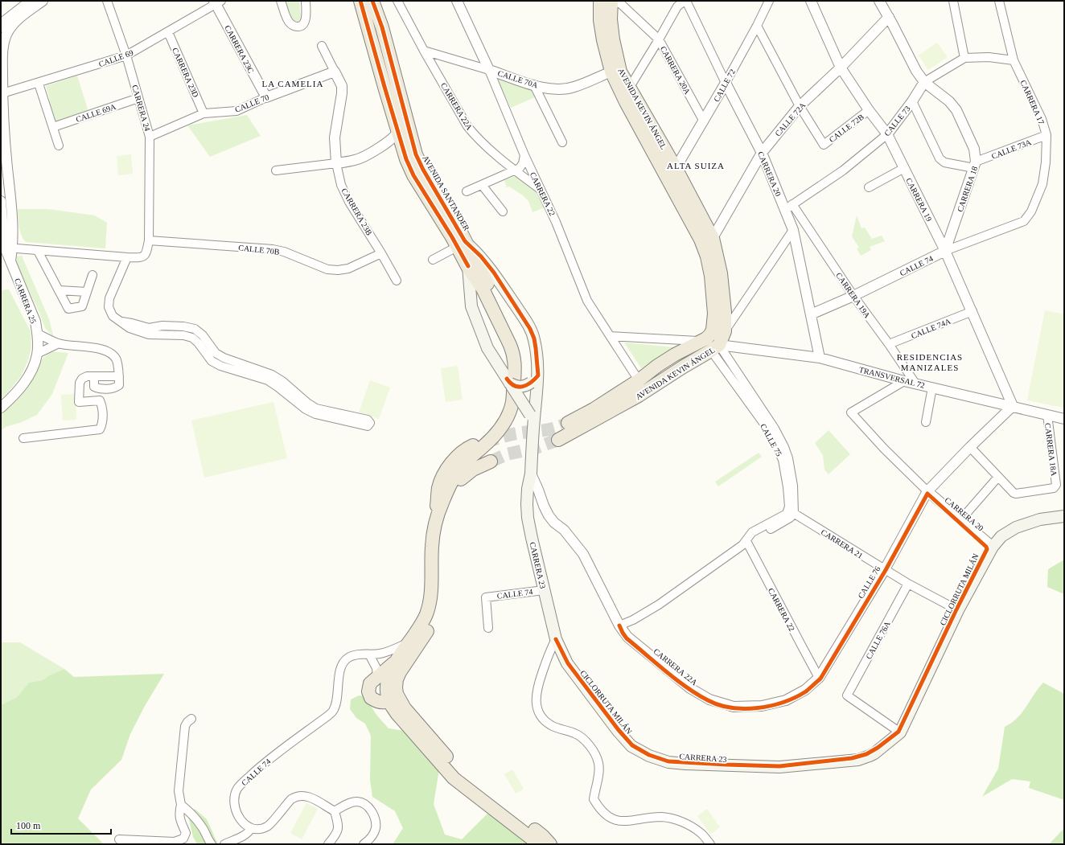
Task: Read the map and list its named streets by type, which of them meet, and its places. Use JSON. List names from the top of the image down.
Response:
{
  "streets": {
    "main road": ["AVENIDA KEVIN ÁNGEL", "AVENIDA SANTANDER", "CARRERA 23"],
    "street": [
      "CARRERA 23C",
      "CALLE 69",
      "CARRERA 20A",
      "CARRERA 23D",
      "CALLE 70A",
      "CALLE 72",
      "CARRERA 17",
      "CALLE 70",
      "CARRERA 22A",
      "CARRERA 24",
      "CALLE 69A",
      "CALLE 72A",
      "CALLE 73",
      "CALLE 72B",
      "CALLE 73A",
      "CARRERA 20",
      "CARRERA 18",
      "CARRERA 22",
      "CARRERA 19",
      "CARRERA 23B",
      "CALLE 70B",
      "CALLE 74",
      "CARRERA 19A",
      "CARRERA 25",
      "CALLE 74A",
      "TRANSVERSAL 72",
      "CALLE 75",
      "CARRERA 18A",
      "CARRERA 21",
      "CALLE 76",
      "CALLE 76A"
    ],
    "cycle path": ["CICLORRUTA MILÁN"]
  },
  "crossings": [
    ["CARRERA 23C", "CALLE 69"],
    ["CARRERA 23C", "CALLE 70"],
    ["CALLE 69", "CARRERA 23D"],
    ["CALLE 69", "CARRERA 24"],
    ["CARRERA 20A", "CALLE 72"],
    ["CARRERA 20A", "AVENIDA KEVIN ÁNGEL"],
    ["CARRERA 23D", "CALLE 70"],
    ["CALLE 70A", "CARRERA 22A"],
    ["CALLE 70A", "AVENIDA KEVIN ÁNGEL"],
    ["CALLE 70A", "CARRERA 22"],
    ["CALLE 72", "AVENIDA KEVIN ÁNGEL"],
    ["CALLE 72", "CARRERA 20"],
    ["CARRERA 17", "CALLE 73"],
    ["CARRERA 17", "CALLE 73A"],
    ["CARRERA 17", "CALLE 74"],
    ["CALLE 70", "CARRERA 24"],
    ["CALLE 70", "CARRERA 23B"],
    ["CARRERA 22A", "CARRERA 22"],
    ["CARRERA 22A", "CARRERA 23"],
    ["CARRERA 22A", "CALLE 76"],
    ["CARRERA 24", "CALLE 69A"],
    ["CARRERA 24", "CALLE 70B"],
    ["AVENIDA KEVIN ÁNGEL", "CALLE 72A"],
    ["AVENIDA KEVIN ÁNGEL", "CARRERA 22"],
    ["AVENIDA KEVIN ÁNGEL", "TRANSVERSAL 72"],
    ["AVENIDA KEVIN ÁNGEL", "CALLE 75"],
    ["CALLE 72A", "CALLE 72B"],
    ["CALLE 72A", "CARRERA 20"],
    ["CALLE 72A", "CARRERA 18"],
    ["CALLE 72A", "CARRERA 19"],
    ["CALLE 73", "CARRERA 20"],
    ["CALLE 73", "CARRERA 18"],
    ["CALLE 73", "CARRERA 19"],
    ["CALLE 73", "CARRERA 19A"],
    ["CALLE 72B", "CARRERA 19"],
    ["CALLE 73A", "CARRERA 18"],
    ["CARRERA 20", "CALLE 74"],
    ["CARRERA 20", "CARRERA 19A"],
    ["CARRERA 20", "TRANSVERSAL 72"],
    ["CARRERA 20", "CALLE 76"],
    ["CARRERA 18", "CARRERA 19"],
    ["CARRERA 18", "CALLE 74"],
    ["AVENIDA SANTANDER", "CARRERA 23"],
    ["CARRERA 22", "CALLE 76"],
    ["CARRERA 19", "CALLE 74"],
    ["CARRERA 19", "CALLE 74A"],
    ["CARRERA 19", "TRANSVERSAL 72"],
    ["CARRERA 19", "CALLE 76"],
    ["CARRERA 23B", "CALLE 70B"],
    ["CALLE 74", "CARRERA 19A"],
    ["CALLE 74", "CARRERA 23"],
    ["CARRERA 19A", "CALLE 74A"],
    ["CARRERA 19A", "TRANSVERSAL 72"],
    ["TRANSVERSAL 72", "CALLE 75"],
    ["TRANSVERSAL 72", "CARRERA 18A"],
    ["TRANSVERSAL 72", "CALLE 76"],
    ["CALLE 75", "CARRERA 21"],
    ["CARRERA 21", "CALLE 76"],
    ["CARRERA 21", "CALLE 76A"],
    ["CARRERA 23", "CALLE 76A"]
  ],
  "districts": ["LA CAMELIA", "ALTA SUIZA", "RESIDENCIAS MANIZALES"],
  "scale_bar": "100 m"
}
